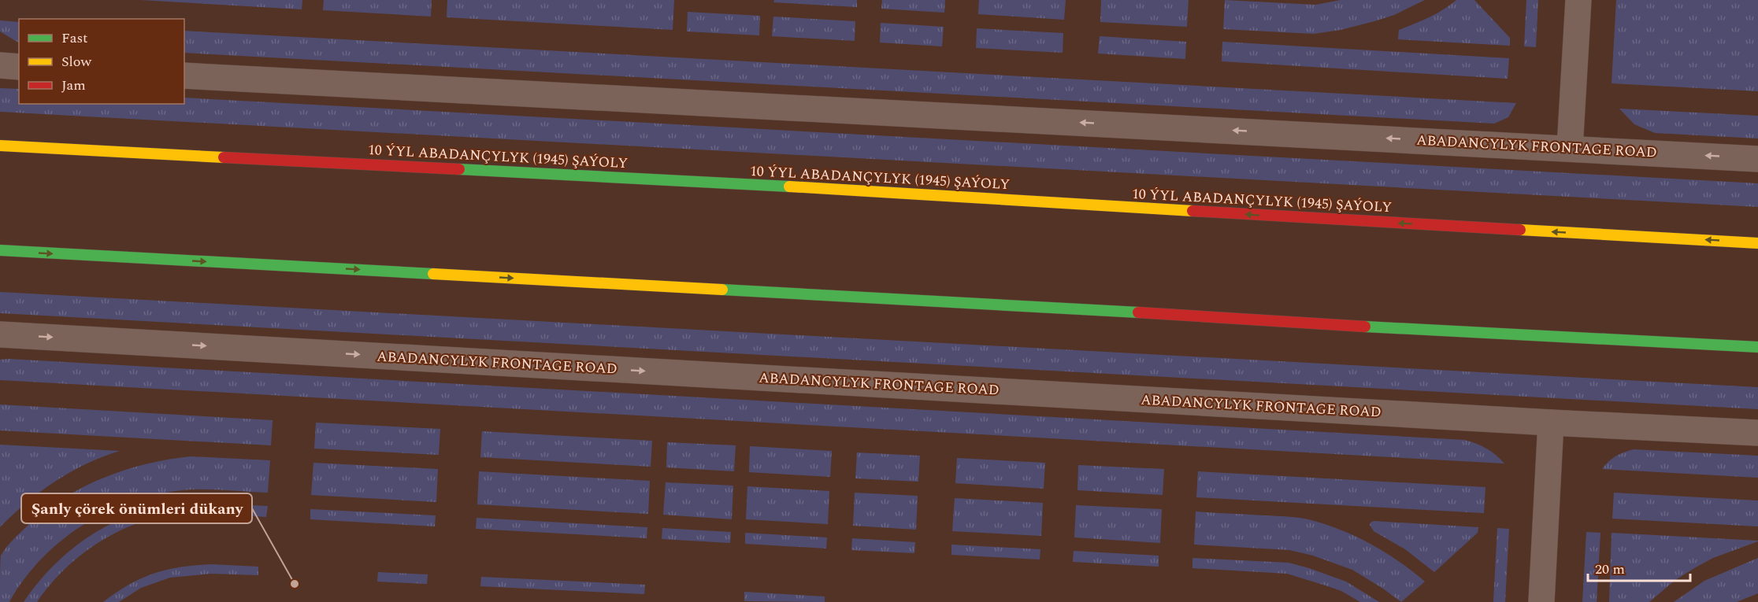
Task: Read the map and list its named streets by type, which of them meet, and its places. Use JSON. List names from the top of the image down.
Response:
{
  "streets": {
    "main road": ["10 ÝYL ABADANÇYLYK (1945) ŞAÝOLY"],
    "street": ["ABADANCYLYK FRONTAGE ROAD"]
  },
  "one_way": ["10 ÝYL ABADANÇYLYK (1945) ŞAÝOLY"],
  "places": ["Şanly çörek önümleri dükany"],
  "legend": ["Fast", "Slow", "Jam"],
  "scale_bar": "20 m"
}
